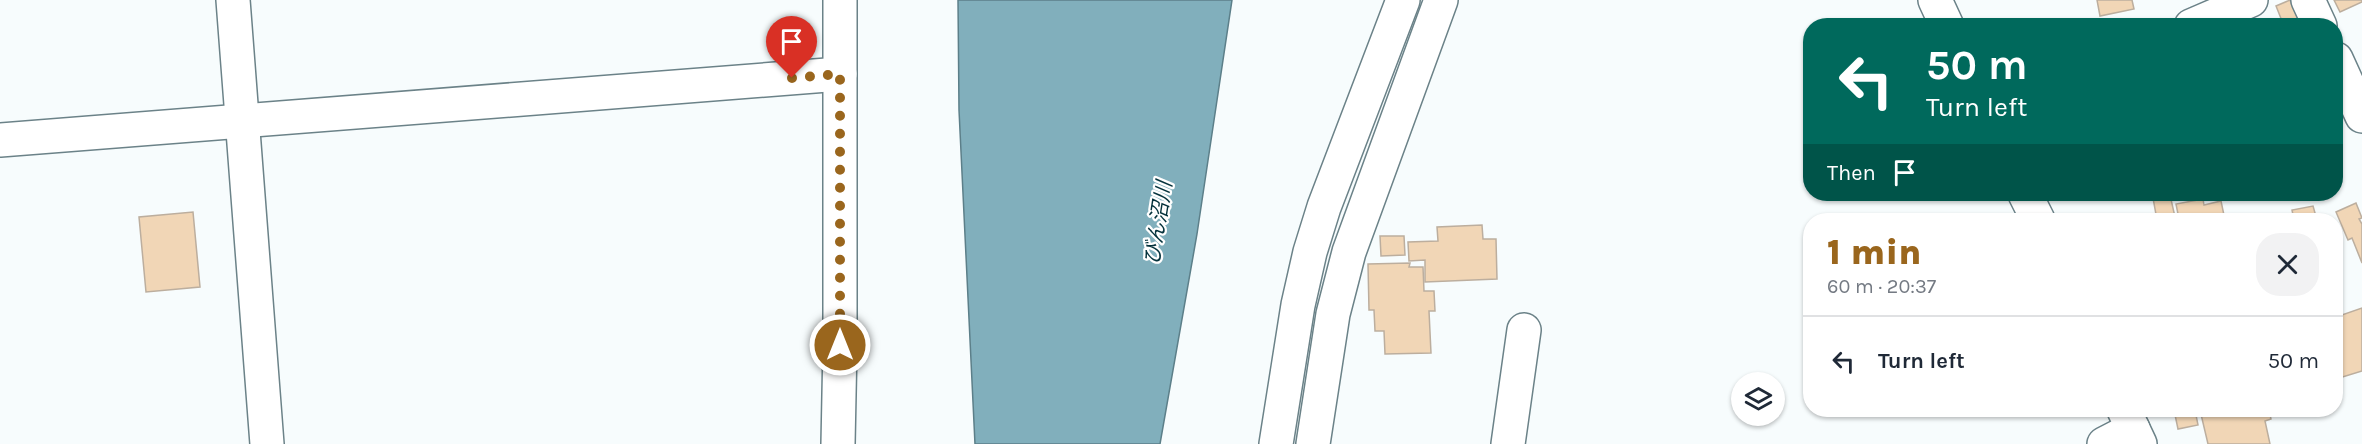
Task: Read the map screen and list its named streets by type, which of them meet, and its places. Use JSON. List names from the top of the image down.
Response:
{
  "water": ["びん沼川"],
  "page": {
    "turn": ["50 m", "Turn left"],
    "then": "Then",
    "heading": ["1 min", "60 m · 20:37"],
    "list": [
      {
        "name": "Turn left",
        "value": "50 m"
      }
    ]
  }
}
